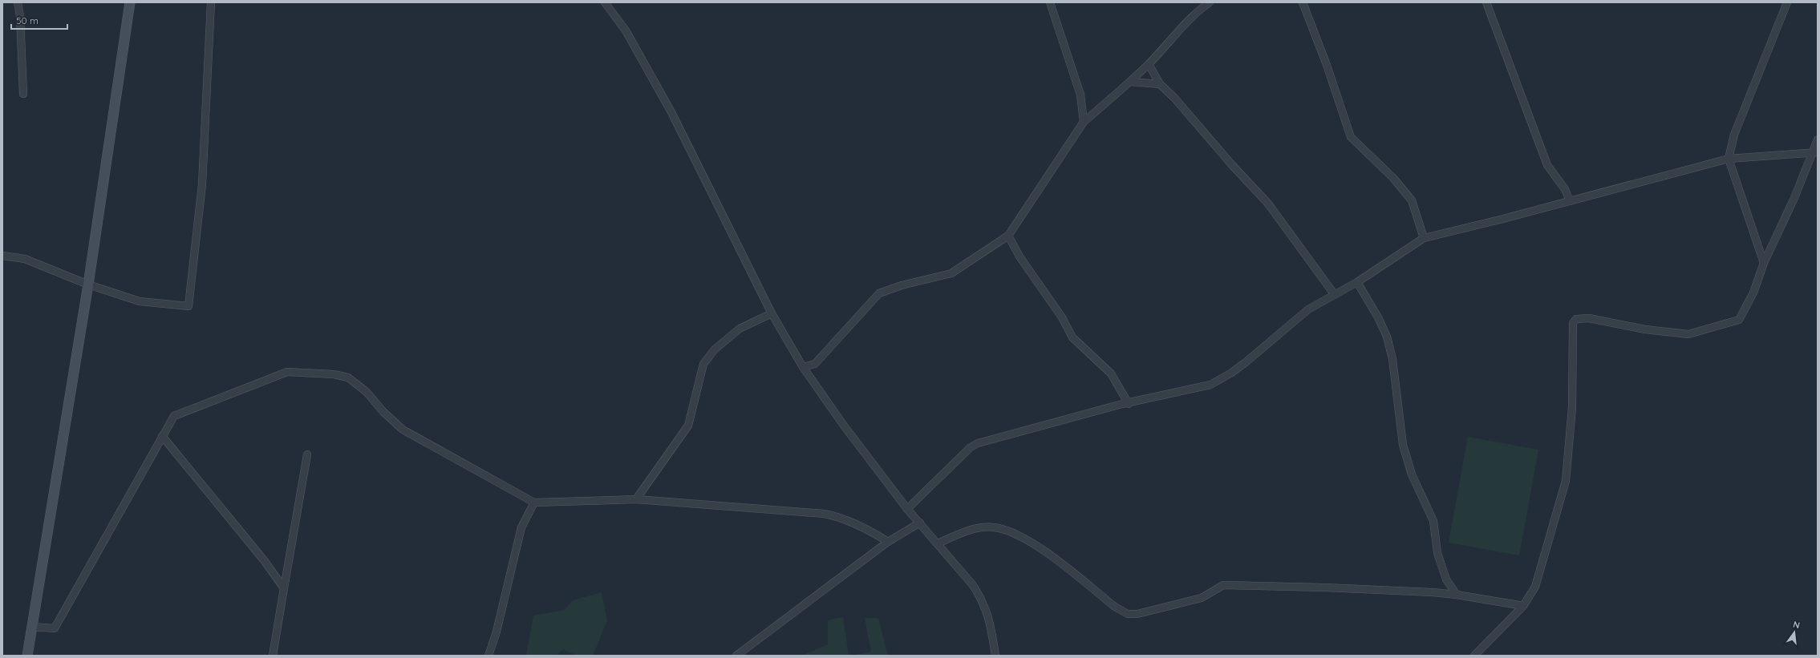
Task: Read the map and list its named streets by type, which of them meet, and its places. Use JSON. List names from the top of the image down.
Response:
{
  "scale_bar": "50 m",
  "north": "top"
}
